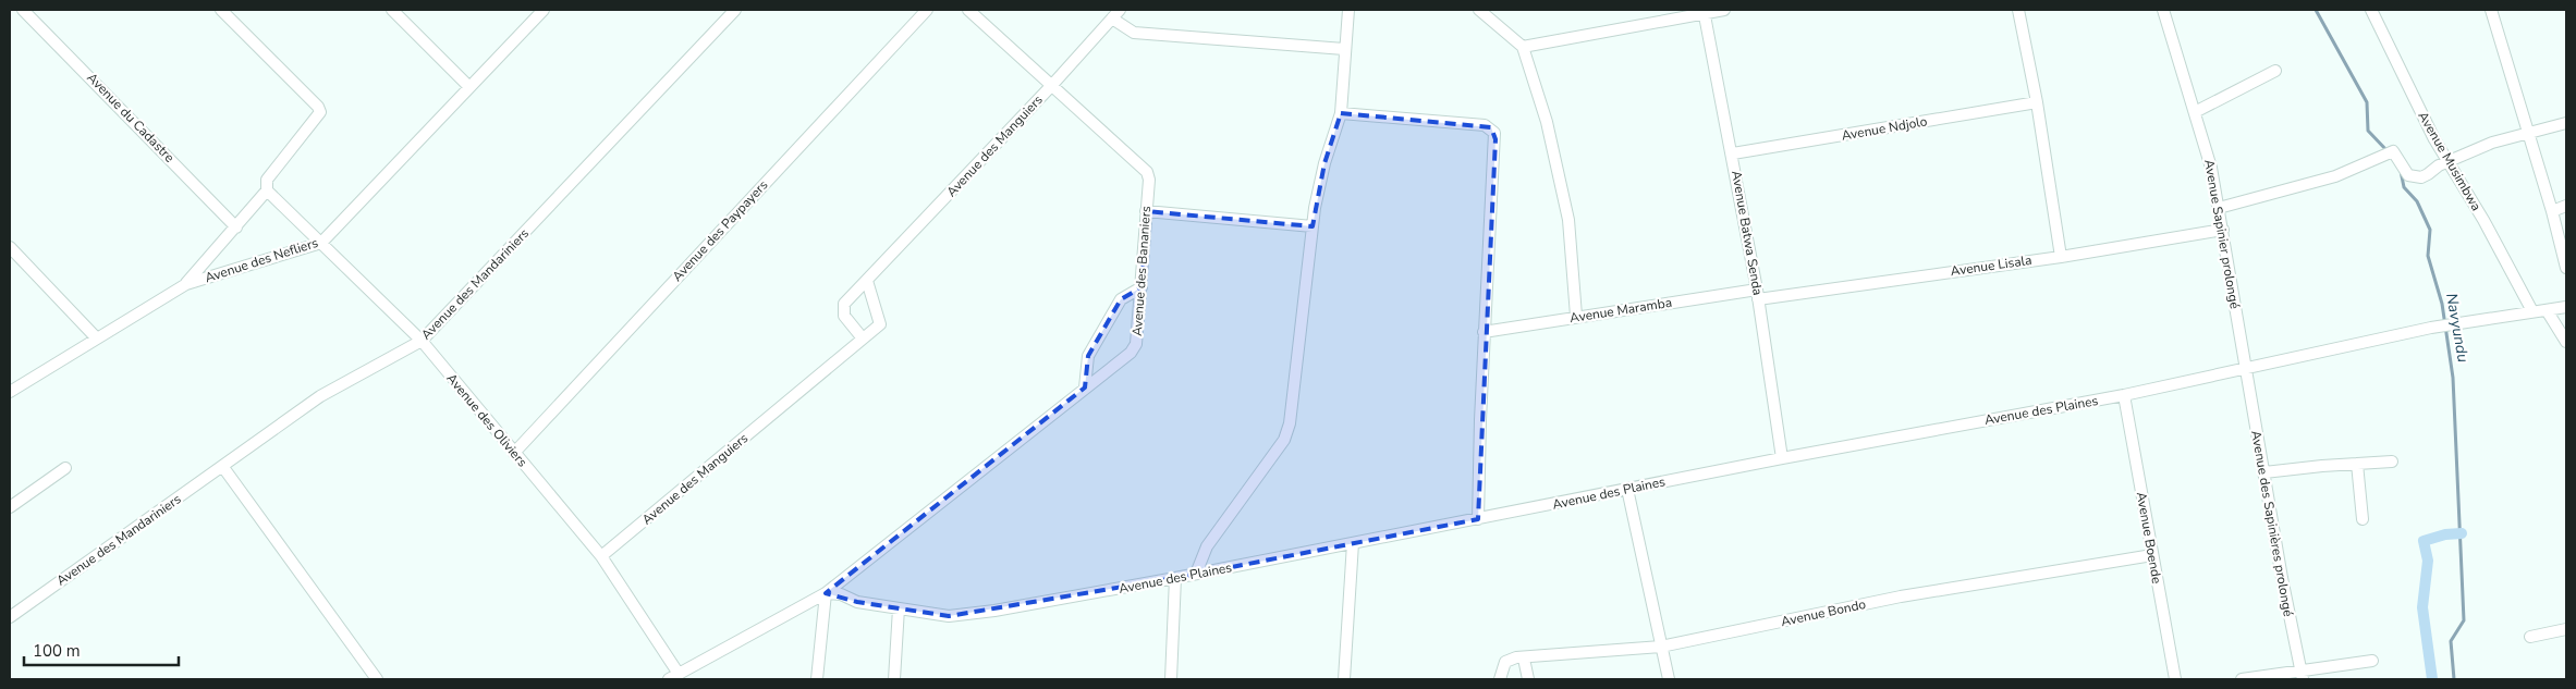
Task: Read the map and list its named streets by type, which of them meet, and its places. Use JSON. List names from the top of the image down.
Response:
{
  "streets": {
    "street": [
      "Avenue du Cadastre",
      "Avenue Ndjolo",
      "Avenue des Manguiers",
      "Avenue Musimbwa",
      "Avenue des Paypayers",
      "Avenue Batwa Senda",
      "Avenue Sapinier prolongé",
      "Avenue des Nefliers",
      "Avenue Lisala",
      "Avenue des Bananiers",
      "Avenue des Mandariniers",
      "Avenue Maramba",
      "Avenue des Plaines",
      "Avenue des Oliviers",
      "Avenue des Sapinières prolongé",
      "Avenue Boende",
      "Avenue Bondo"
    ]
  },
  "crossings": [
    ["Avenue Ndjolo", "Avenue Batwa Senda"],
    ["Avenue des Manguiers", "Avenue des Bananiers"],
    ["Avenue des Manguiers", "Avenue des Oliviers"],
    ["Avenue Musimbwa", "Avenue des Plaines"],
    ["Avenue des Paypayers", "Avenue des Oliviers"],
    ["Avenue Batwa Senda", "Avenue Lisala"],
    ["Avenue Batwa Senda", "Avenue Maramba"],
    ["Avenue Batwa Senda", "Avenue des Plaines"],
    ["Avenue Sapinier prolongé", "Avenue Lisala"],
    ["Avenue Sapinier prolongé", "Avenue des Plaines"],
    ["Avenue Sapinier prolongé", "Avenue des Sapinières prolongé"],
    ["Avenue des Nefliers", "Avenue des Oliviers"],
    ["Avenue Lisala", "Avenue Maramba"],
    ["Avenue des Bananiers", "Avenue des Plaines"],
    ["Avenue des Mandariniers", "Avenue des Oliviers"],
    ["Avenue des Plaines", "Avenue des Sapinières prolongé"],
    ["Avenue des Plaines", "Avenue Boende"],
    ["Avenue Boende", "Avenue Bondo"]
  ],
  "water": ["Navyundu"],
  "scale_bar": "100 m"
}
